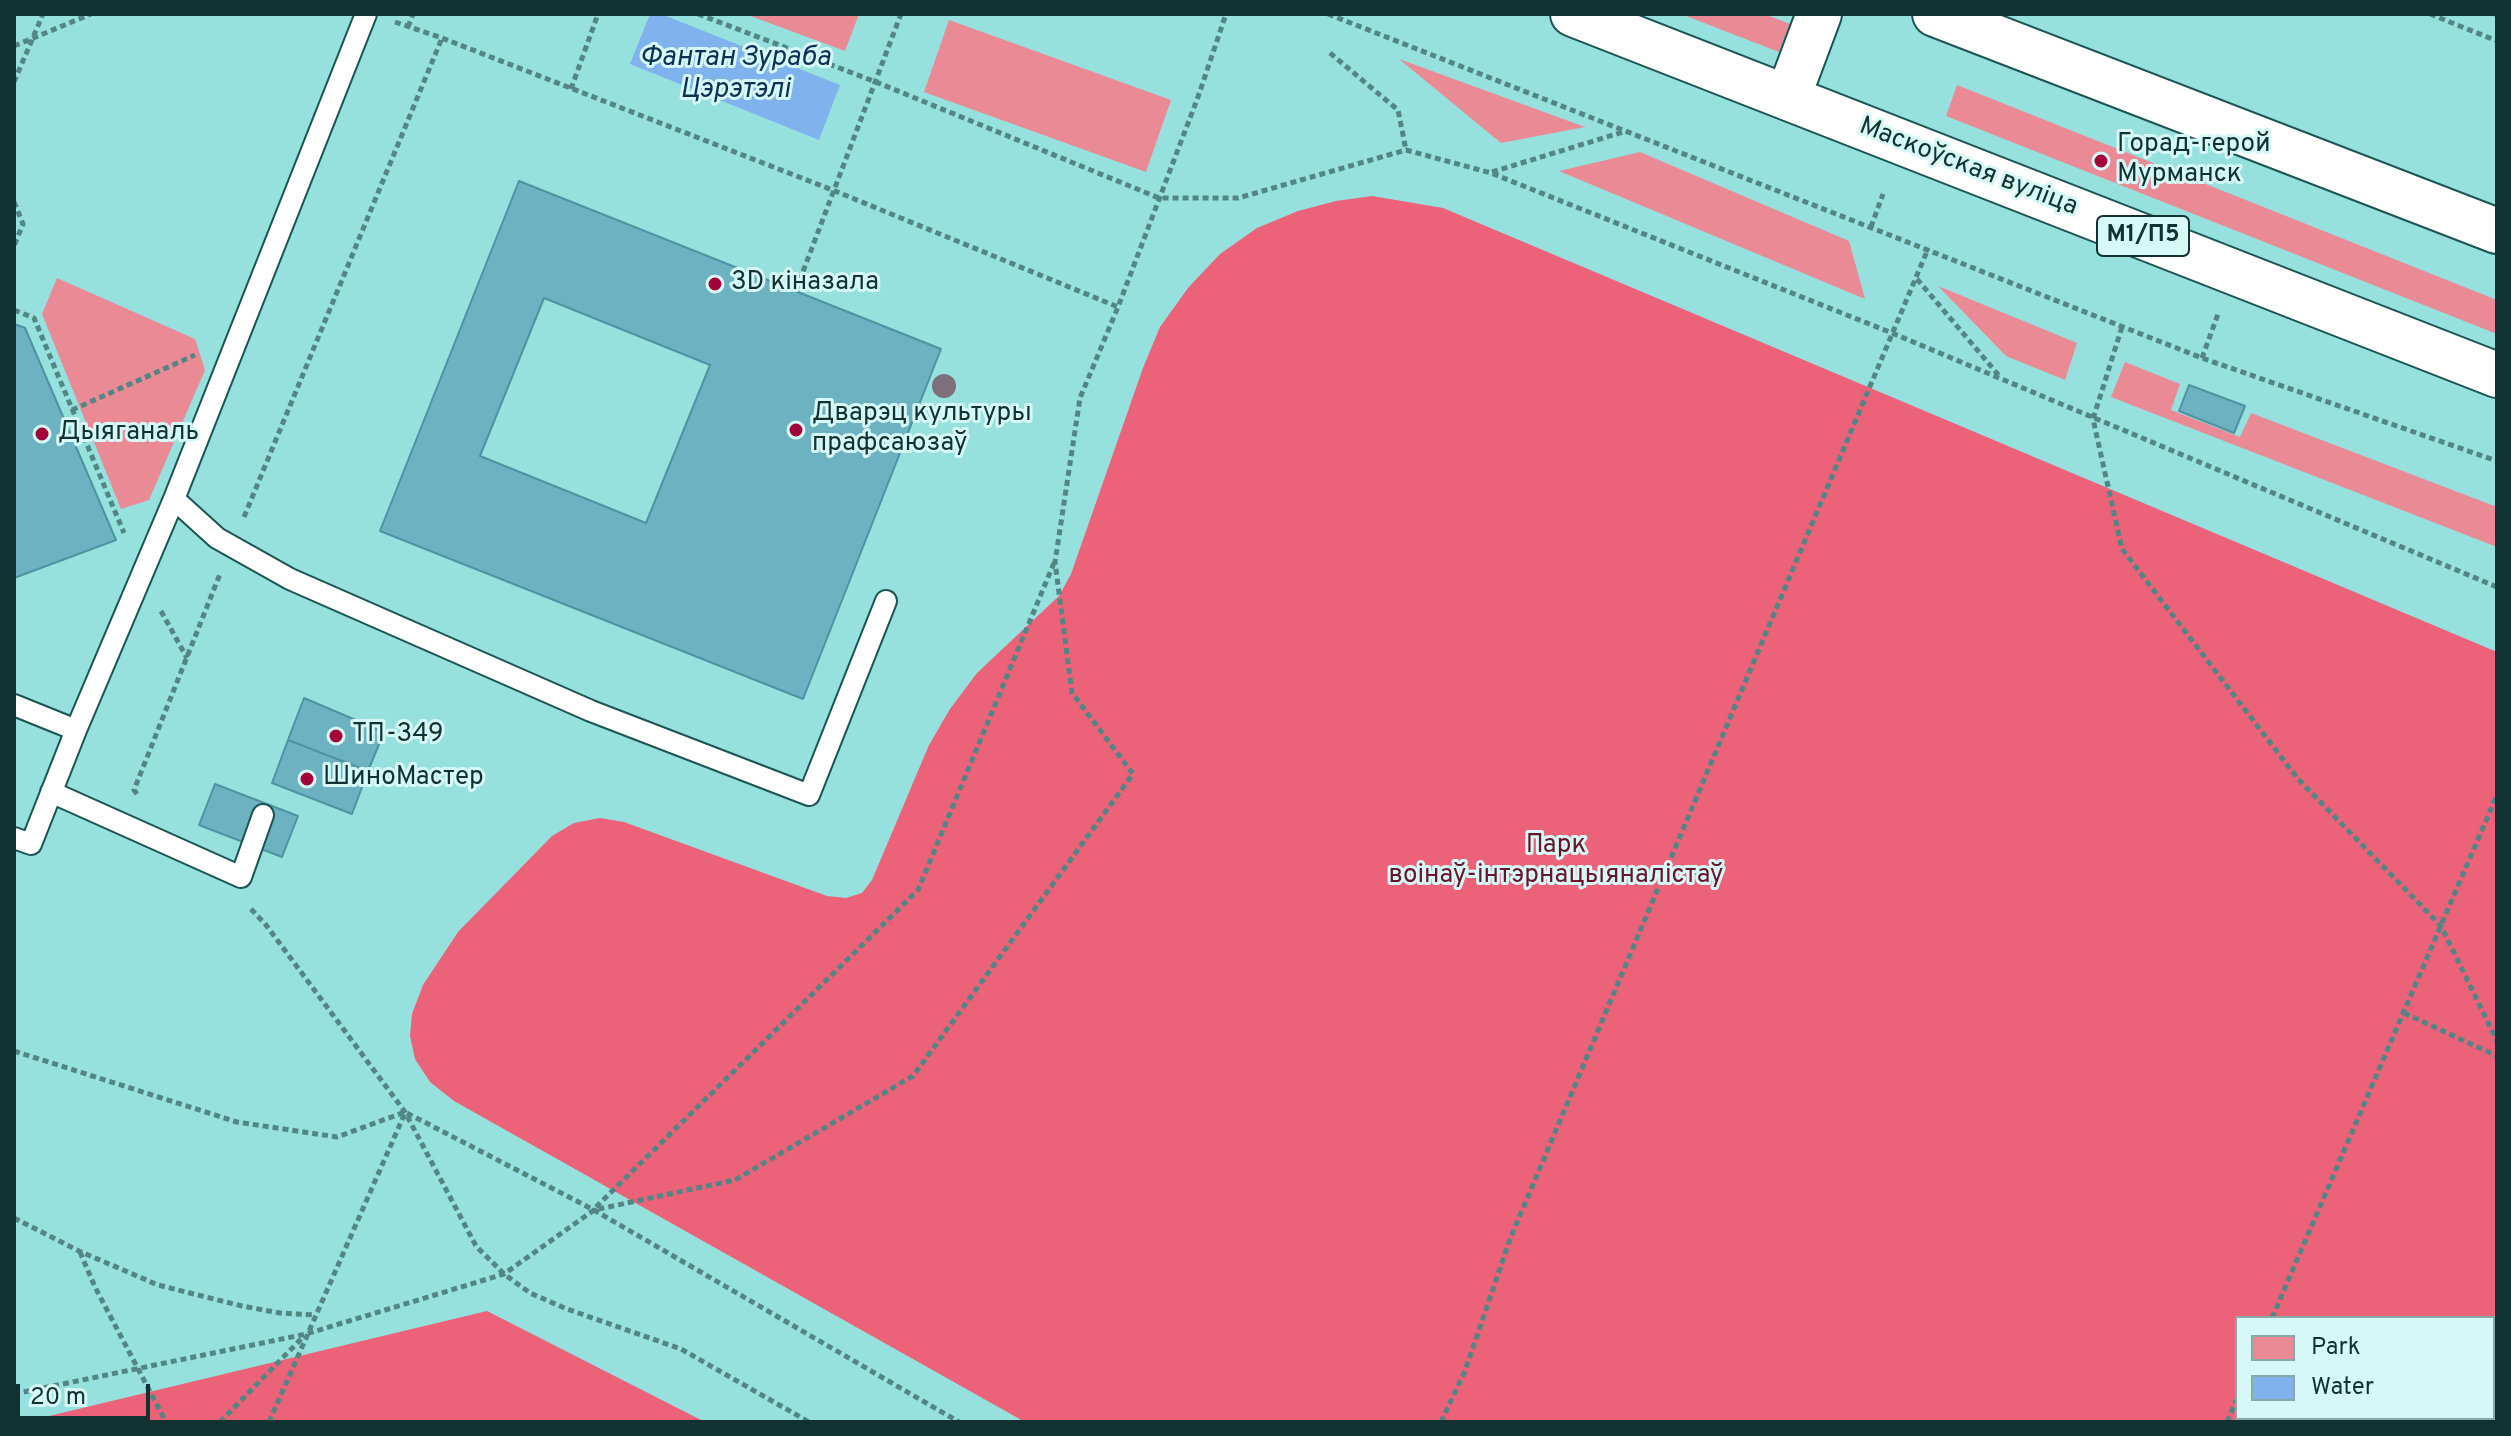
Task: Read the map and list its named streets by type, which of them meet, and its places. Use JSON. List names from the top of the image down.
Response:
{
  "streets": {
    "highway": ["Маскоўская вуліца", "М1/П5"]
  },
  "water": ["Фантан Зураба Цэрэтэлі"],
  "parks": ["Парк воінаў-інтэрнацыяналістаў"],
  "places": [
    "Горад-герой Мурманск",
    "3D кіназала",
    "Дварэц культуры прафсаюзаў",
    "Дыяганаль",
    "ТП-349",
    "ШиноМастер"
  ],
  "legend": ["Park", "Water"],
  "scale_bar": "20 m"
}
